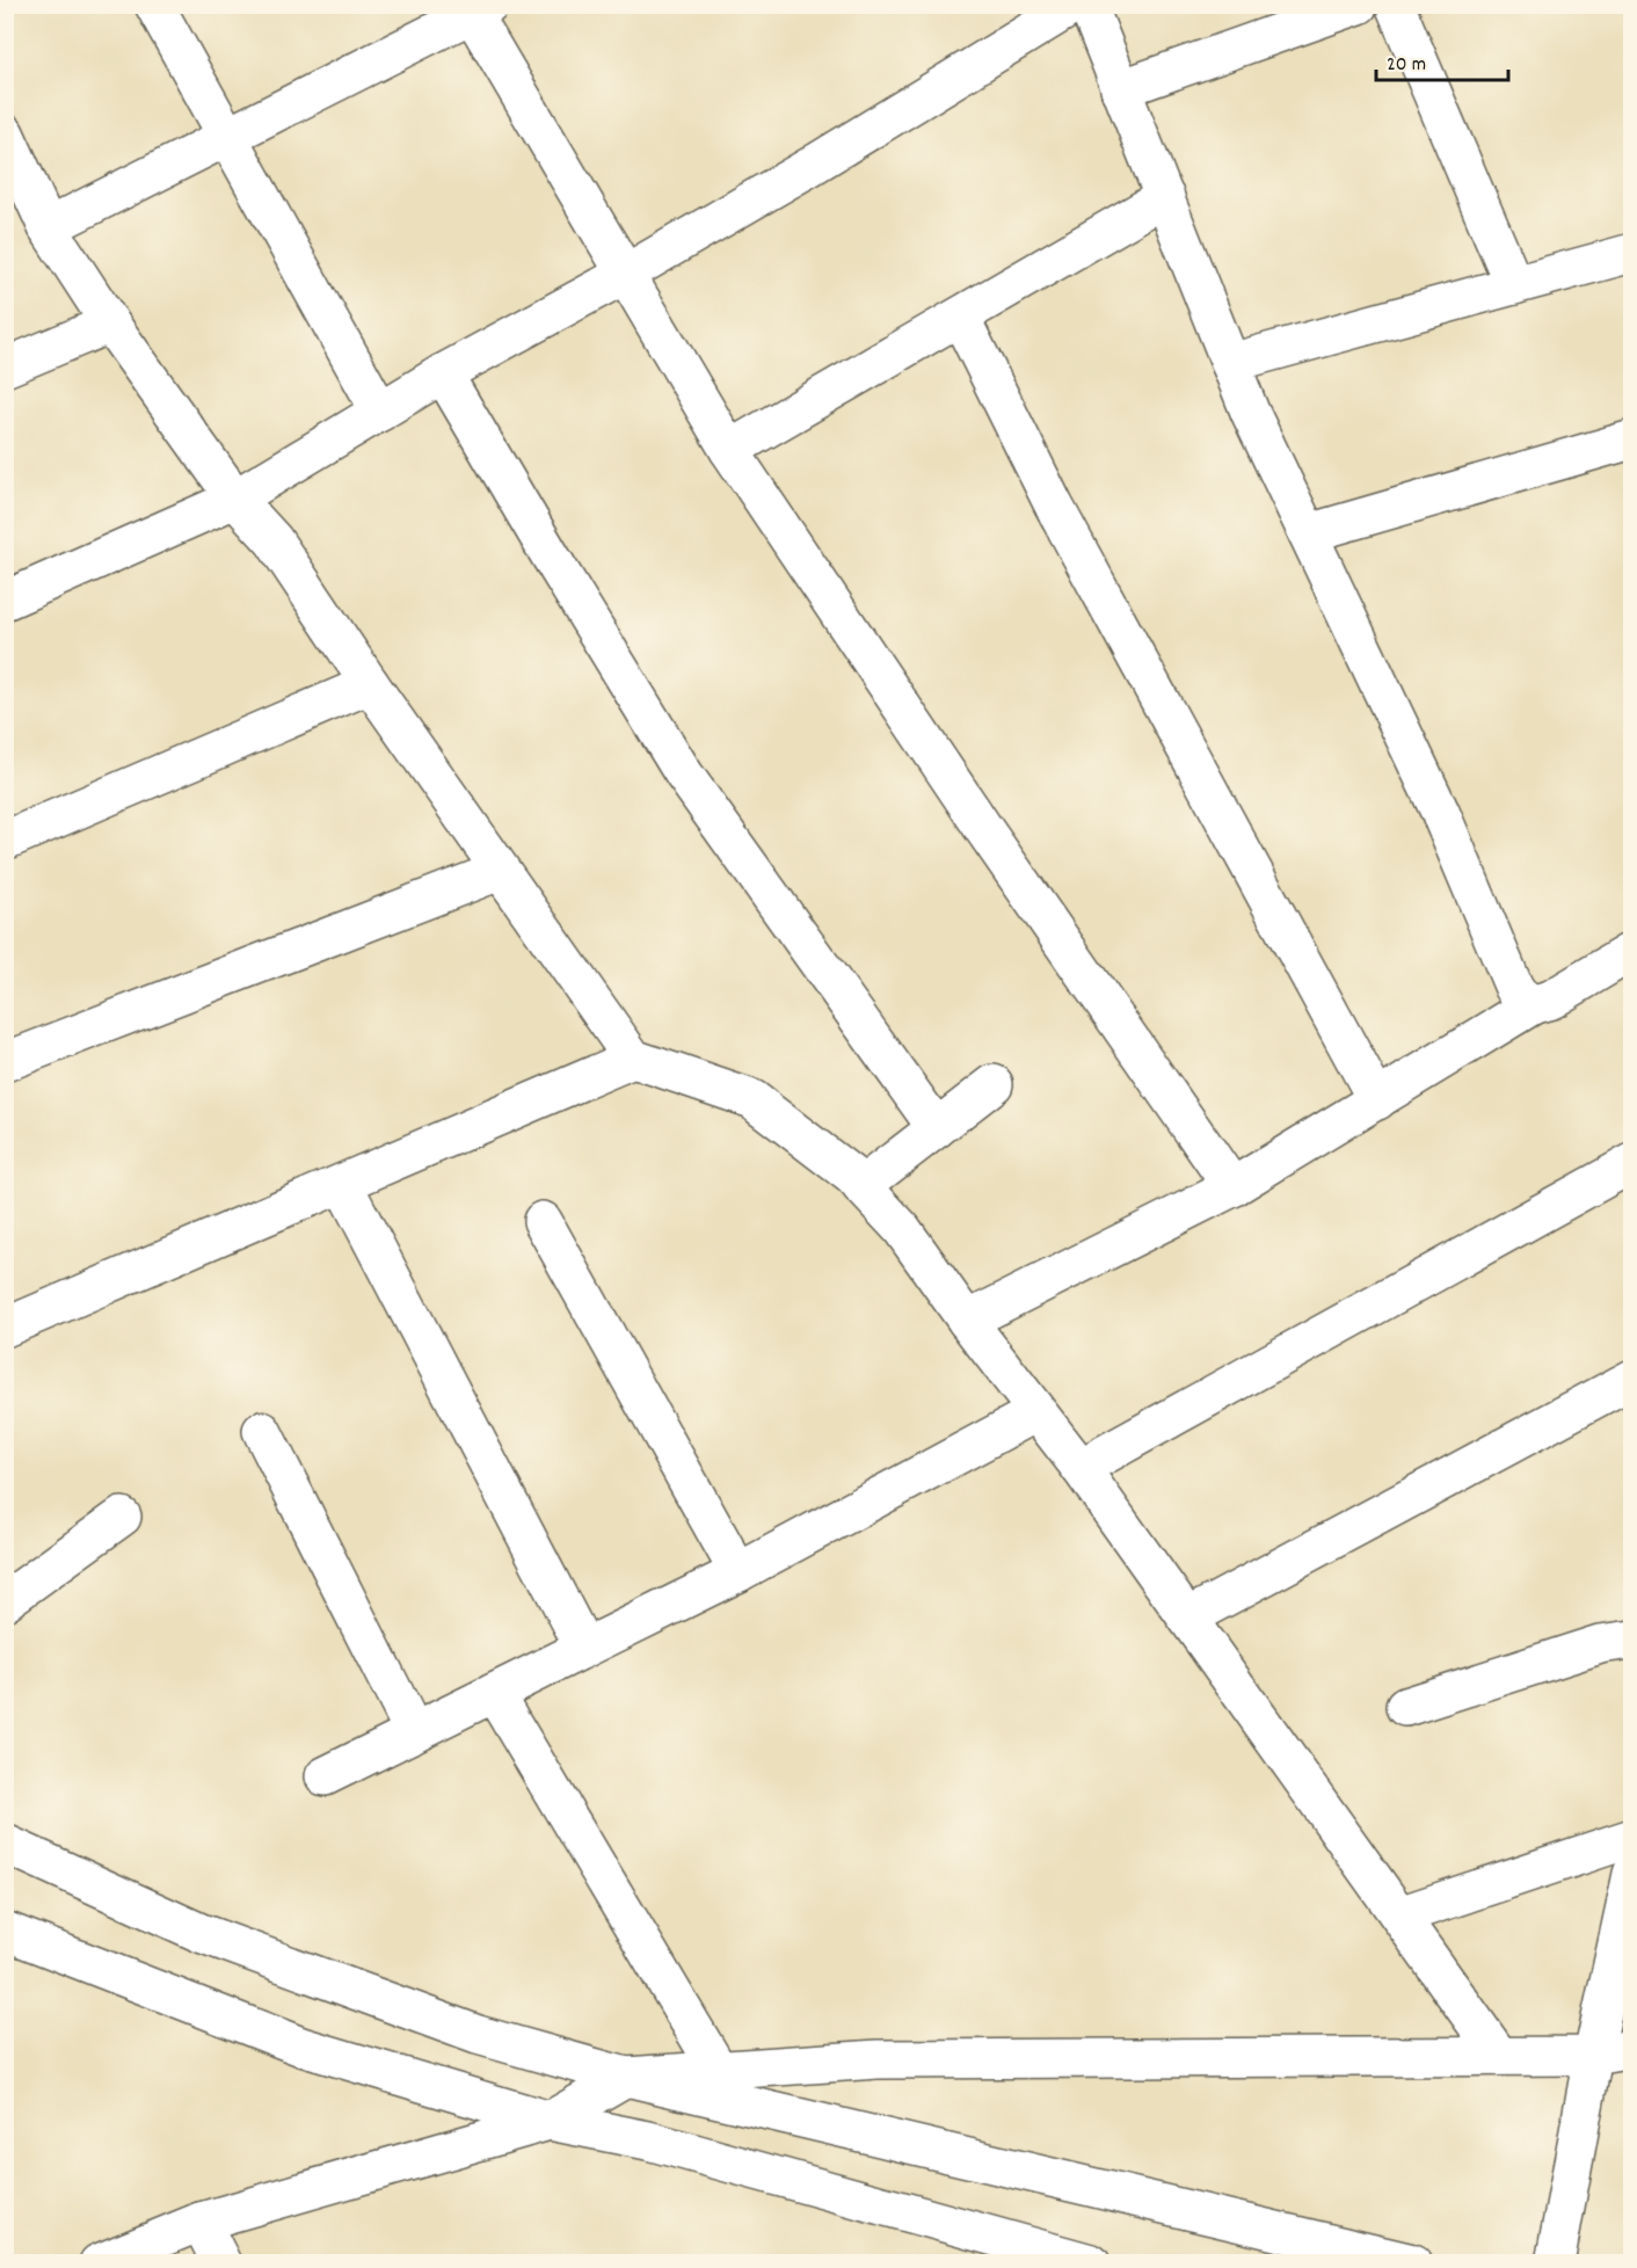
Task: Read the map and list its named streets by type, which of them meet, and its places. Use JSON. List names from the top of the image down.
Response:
{
  "scale_bar": "20 m"
}
